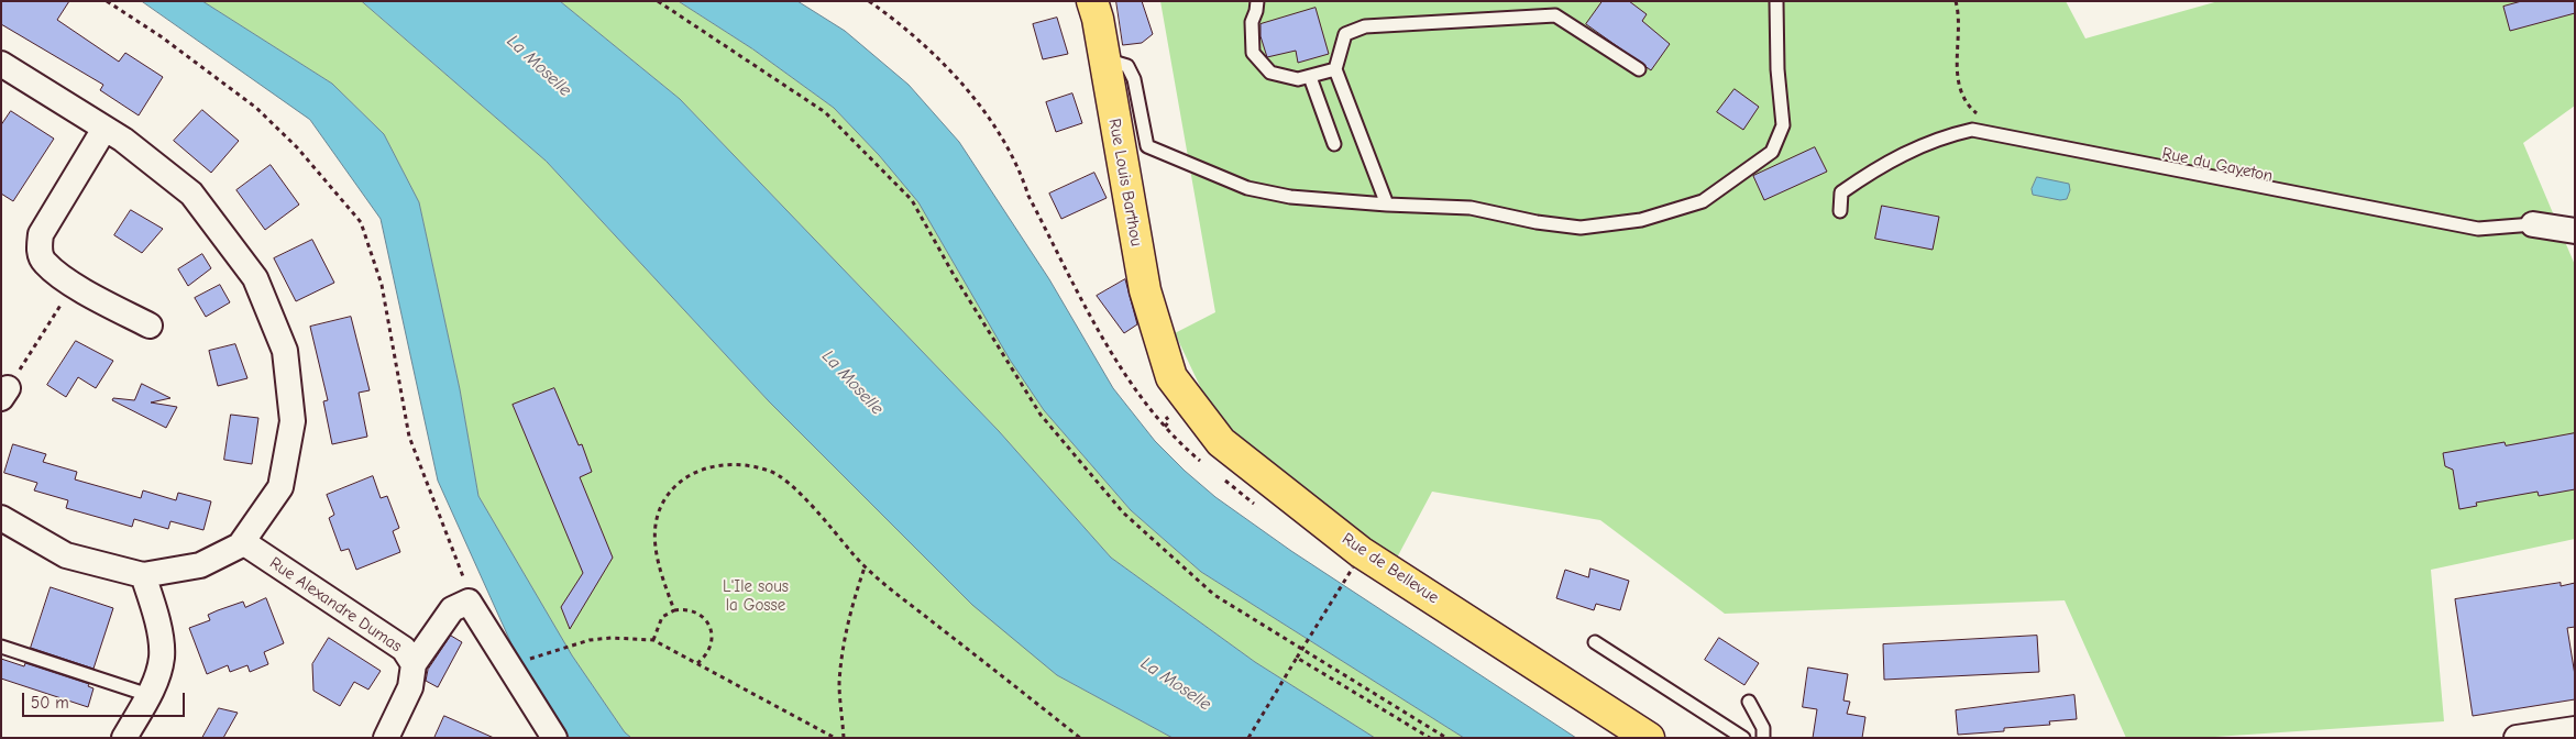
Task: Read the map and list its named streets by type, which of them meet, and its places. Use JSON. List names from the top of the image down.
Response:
{
  "streets": {
    "main road": ["Rue Louis Barthou", "Rue de Bellevue"],
    "street": ["Rue Alexandre Dumas"]
  },
  "crossings": [
    ["Rue Louis Barthou", "Rue de Bellevue"]
  ],
  "water": ["La Moselle"],
  "parks": ["L'Ile sous la Gosse"],
  "scale_bar": "50 m"
}
